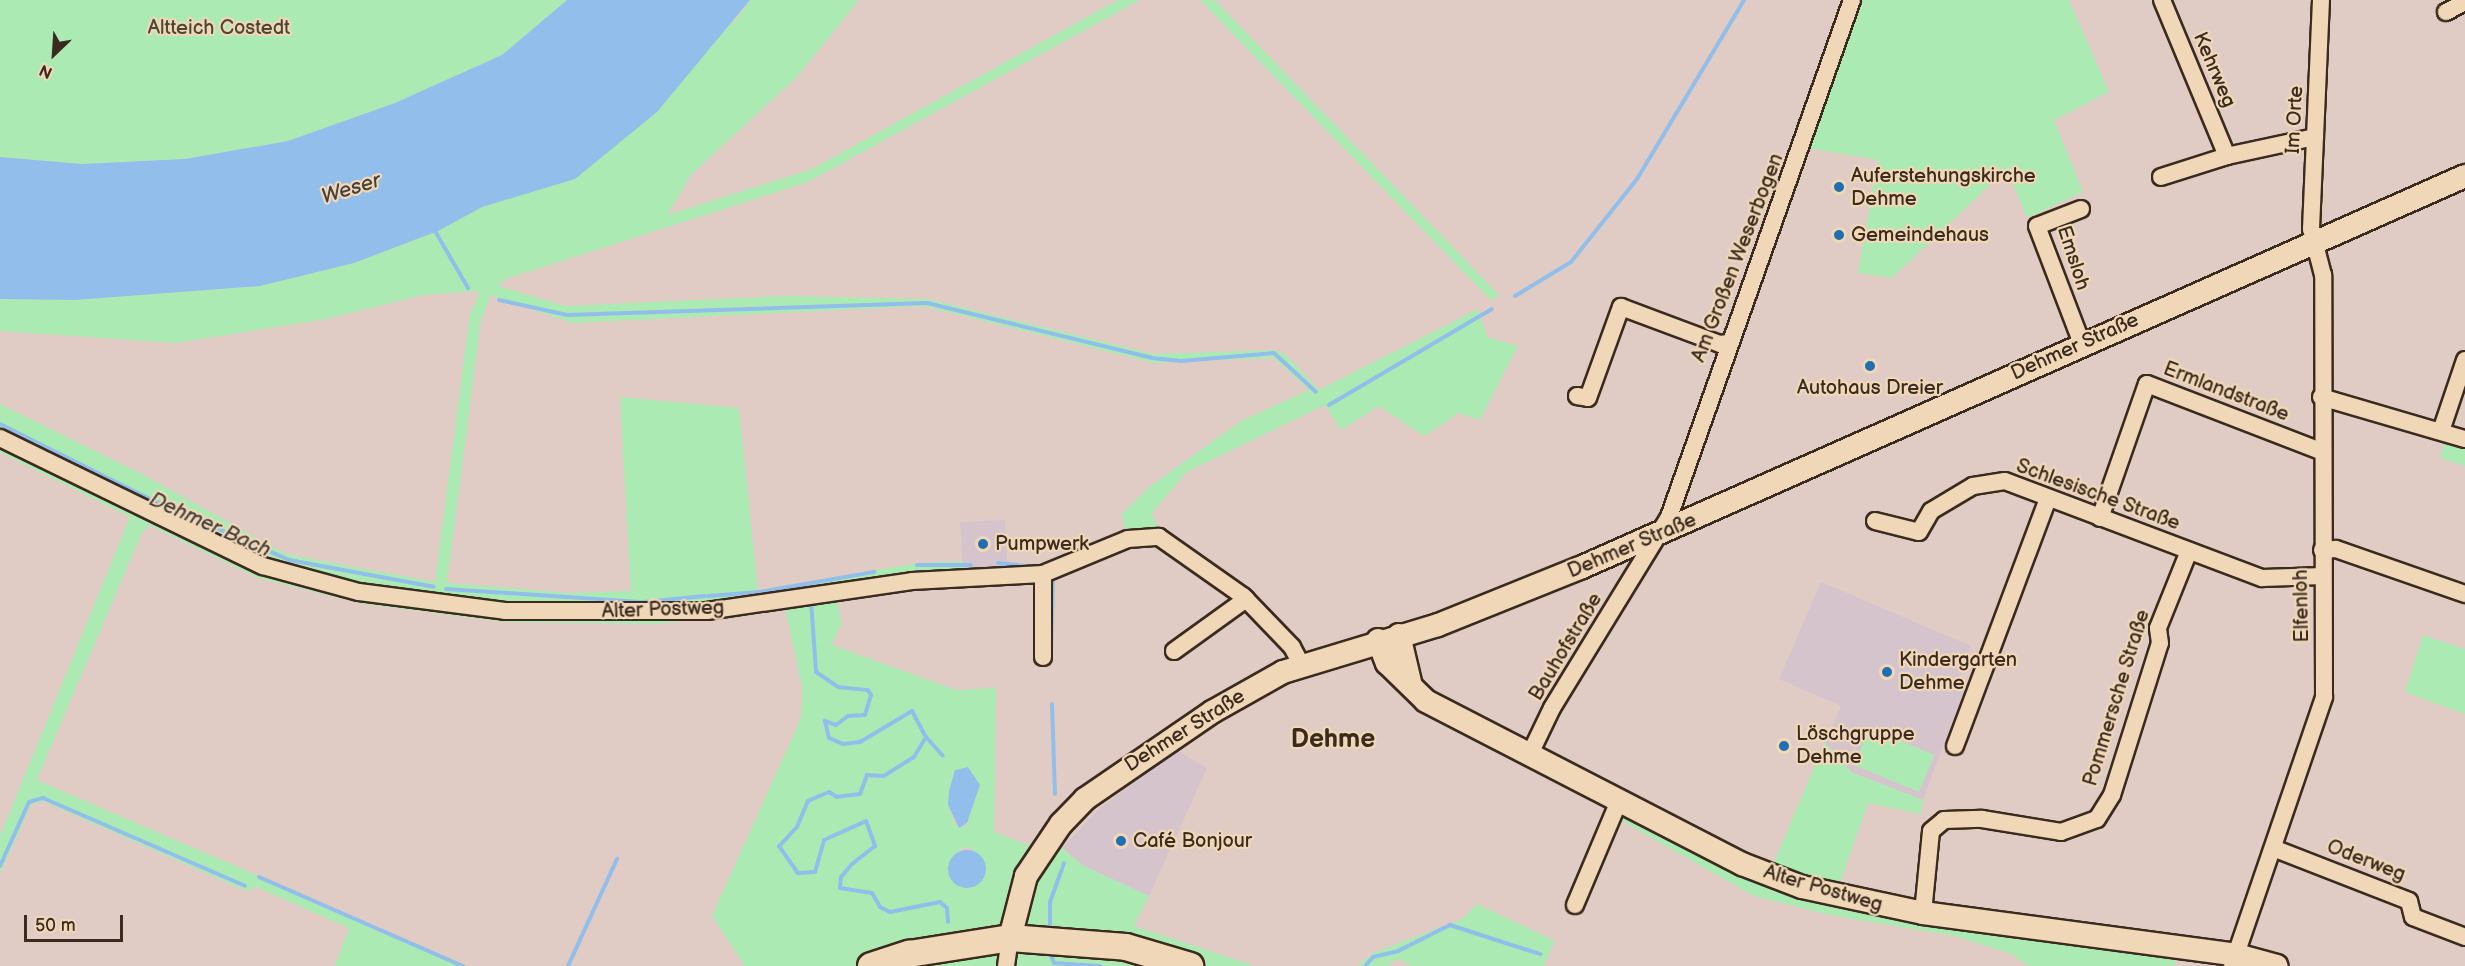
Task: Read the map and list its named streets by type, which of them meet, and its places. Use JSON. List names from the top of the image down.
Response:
{
  "streets": {
    "street": [
      "Kehrweg",
      "Im Orte",
      "Am Großen Weserbogen",
      "Emsloh",
      "Dehmer Straße",
      "Ermlandstraße",
      "Schlesische Straße",
      "Elfenloh",
      "Alter Postweg",
      "Bauhofstraße",
      "Pommersche Straße",
      "Oderweg"
    ]
  },
  "crossings": [
    ["Im Orte", "Dehmer Straße"],
    ["Im Orte", "Elfenloh"],
    ["Am Großen Weserbogen", "Dehmer Straße"],
    ["Am Großen Weserbogen", "Bauhofstraße"],
    ["Emsloh", "Dehmer Straße"],
    ["Dehmer Straße", "Elfenloh"],
    ["Dehmer Straße", "Alter Postweg"],
    ["Dehmer Straße", "Bauhofstraße"],
    ["Ermlandstraße", "Schlesische Straße"],
    ["Ermlandstraße", "Elfenloh"],
    ["Schlesische Straße", "Elfenloh"],
    ["Schlesische Straße", "Pommersche Straße"],
    ["Elfenloh", "Alter Postweg"],
    ["Elfenloh", "Oderweg"],
    ["Alter Postweg", "Bauhofstraße"],
    ["Alter Postweg", "Pommersche Straße"]
  ],
  "districts": ["Dehme"],
  "water": ["Weser", "Dehmer Bach"],
  "parks": ["Altteich Costedt"],
  "places": [
    "Auferstehungskirche Dehme",
    "Gemeindehaus",
    "Autohaus Dreier",
    "Pumpwerk",
    "Kindergarten Dehme",
    "Löschgruppe Dehme",
    "Café Bonjour"
  ],
  "scale_bar": "50 m",
  "north": "bottom left"
}
